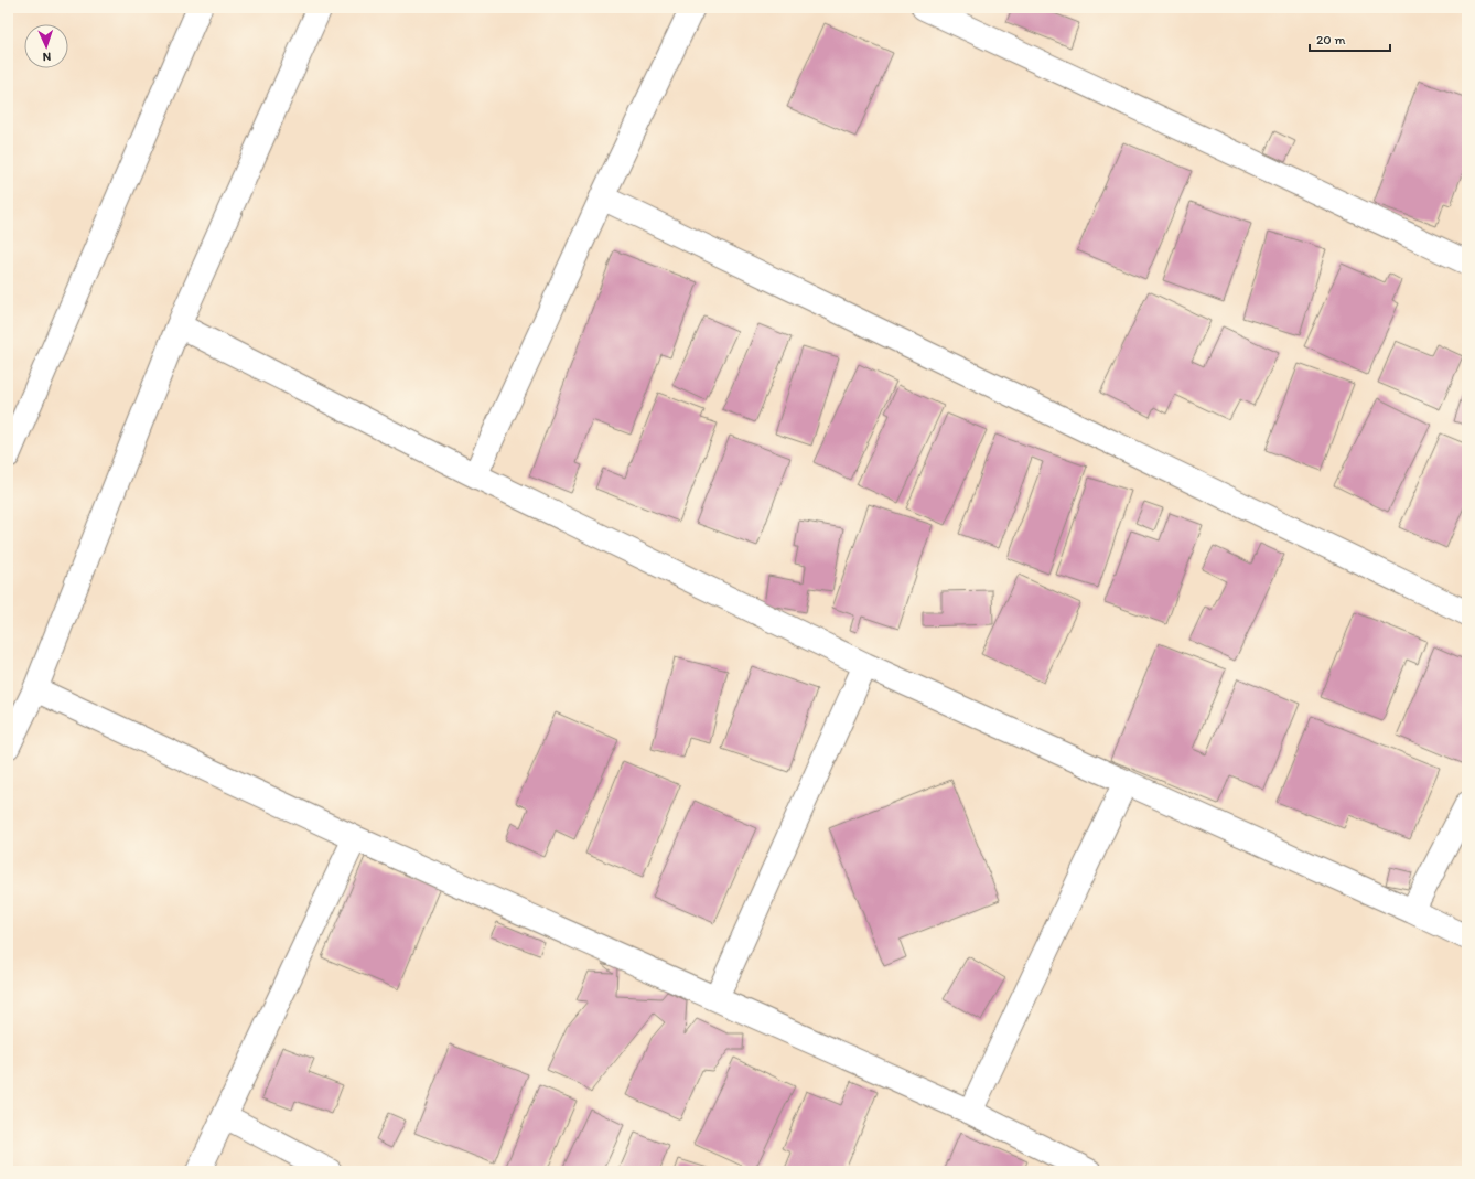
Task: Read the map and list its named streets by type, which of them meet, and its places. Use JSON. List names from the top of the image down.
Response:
{
  "scale_bar": "20 m",
  "north": "bottom"
}
